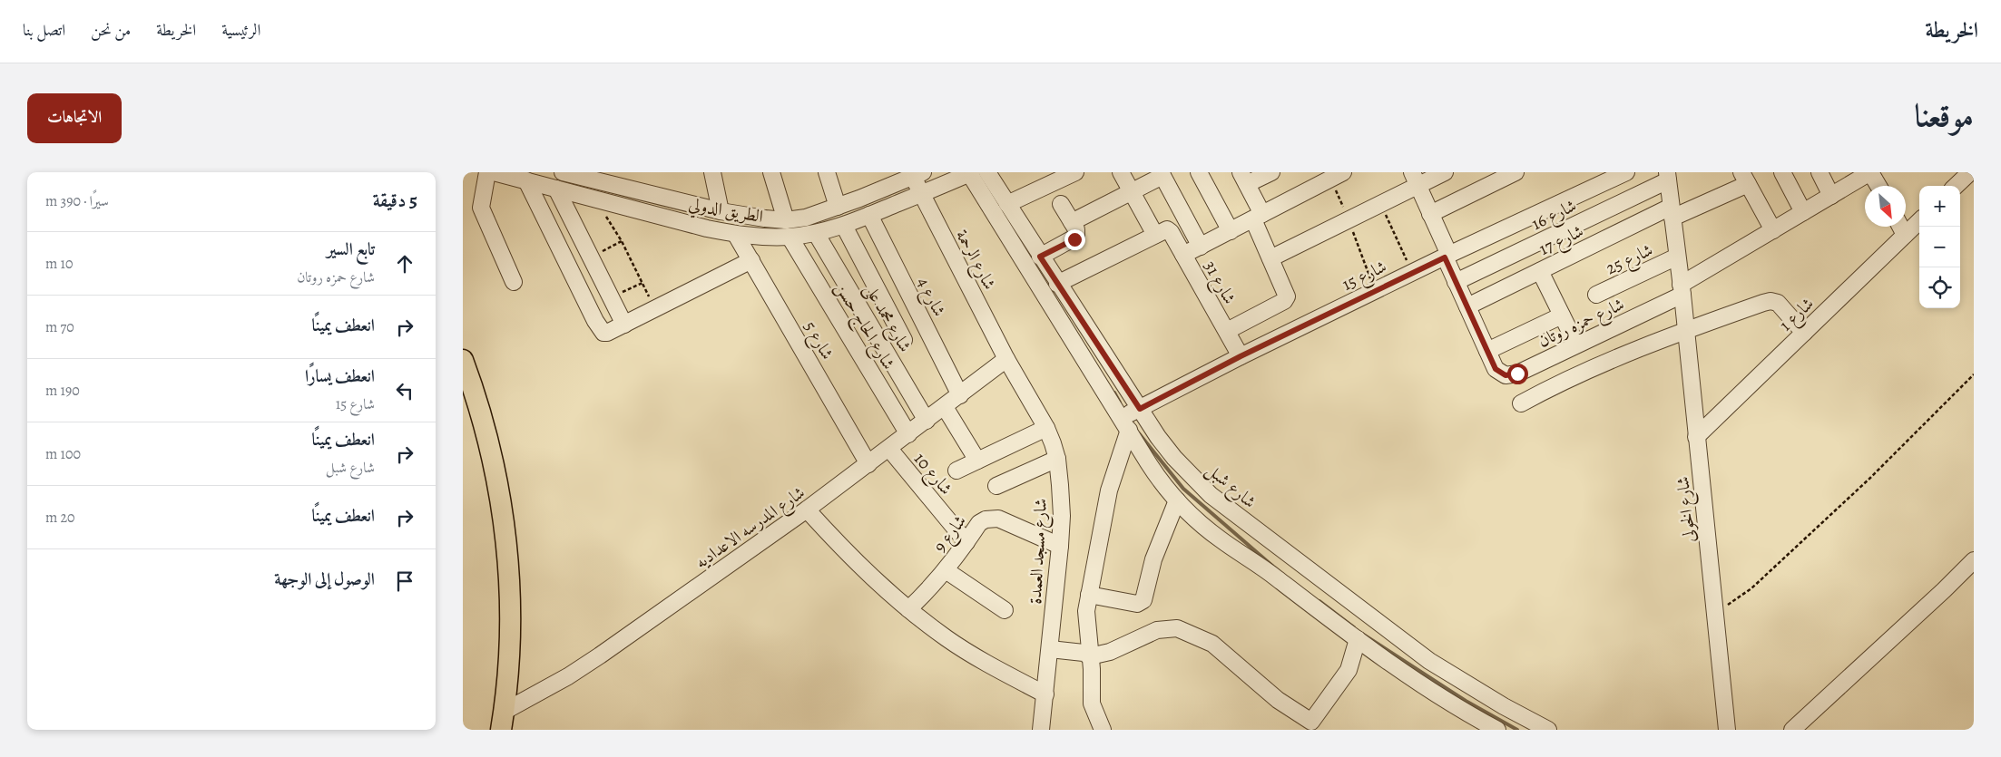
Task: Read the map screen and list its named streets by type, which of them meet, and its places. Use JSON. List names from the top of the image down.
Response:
{
  "streets": {
    "street": [
      "الطريق الدولي",
      "شارع 16",
      "شارع 17",
      "شارع 25",
      "شارع الرحمة",
      "شارع 15",
      "شارع 31",
      "شارع 4",
      "شارع 1",
      "شارع محمد على",
      "شارع حمزه روتان",
      "شارع الحاج حسن",
      "شارع 5",
      "شارع 10",
      "شارع شبل",
      "شارع الخولى",
      "شارع المدرسه الاعداديه",
      "شارع 9",
      "شارع مسجد العمدة"
    ]
  },
  "crossings": [
    ["الطريق الدولي", "شارع الرحمة"],
    ["الطريق الدولي", "شارع 4"],
    ["الطريق الدولي", "شارع محمد على"],
    ["الطريق الدولي", "شارع الحاج حسن"],
    ["الطريق الدولي", "شارع 5"],
    ["شارع 16", "شارع الخولى"],
    ["شارع 17", "شارع الخولى"],
    ["شارع 25", "شارع الخولى"],
    ["شارع الرحمة", "شارع المدرسه الاعداديه"],
    ["شارع الرحمة", "شارع مسجد العمدة"],
    ["شارع 15", "شارع 31"],
    ["شارع 15", "شارع شبل"],
    ["شارع 4", "شارع المدرسه الاعداديه"],
    ["شارع 1", "شارع الخولى"],
    ["شارع محمد على", "شارع المدرسه الاعداديه"],
    ["شارع حمزه روتان", "شارع الخولى"],
    ["شارع الحاج حسن", "شارع المدرسه الاعداديه"],
    ["شارع 5", "شارع المدرسه الاعداديه"],
    ["شارع 10", "شارع المدرسه الاعداديه"],
    ["شارع 10", "شارع 9"],
    ["شارع المدرسه الاعداديه", "شارع مسجد العمدة"],
    ["شارع 9", "شارع مسجد العمدة"]
  ],
  "north": "bottom right",
  "page": {
    "header": "الخريطة",
    "nav": [
      "الرئيسية",
      "الخريطة",
      "من نحن",
      "اتصل بنا"
    ],
    "title": "موقعنا",
    "buttons": "الاتجاهات",
    "heading": ["5 دقيقة", "سيرًا · 390 m"],
    "map_buttons": ["+", "−"],
    "list": [
      ["تابع السير", "شارع حمزه روتان", "10 m"],
      ["انعطف يمينًا", "70 m"],
      ["انعطف يسارًا", "شارع 15", "190 m"],
      ["انعطف يمينًا", "شارع شبل", "100 m"],
      ["انعطف يمينًا", "20 m"],
      "الوصول إلى الوجهة"
    ]
  }
}
